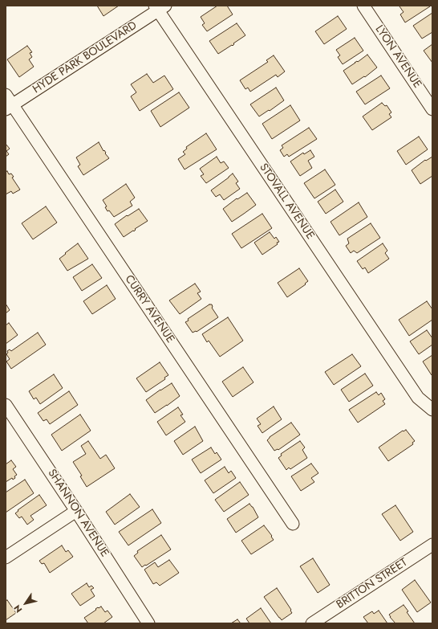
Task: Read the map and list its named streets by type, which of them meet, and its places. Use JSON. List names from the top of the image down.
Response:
{
  "streets": {
    "street": [
      "LYON AVENUE",
      "HYDE PARK BOULEVARD",
      "STOVALL AVENUE",
      "CURRY AVENUE",
      "SHANNON AVENUE",
      "BRITTON STREET"
    ]
  },
  "crossings": [
    ["HYDE PARK BOULEVARD", "STOVALL AVENUE"],
    ["HYDE PARK BOULEVARD", "CURRY AVENUE"]
  ],
  "north": "bottom left"
}
